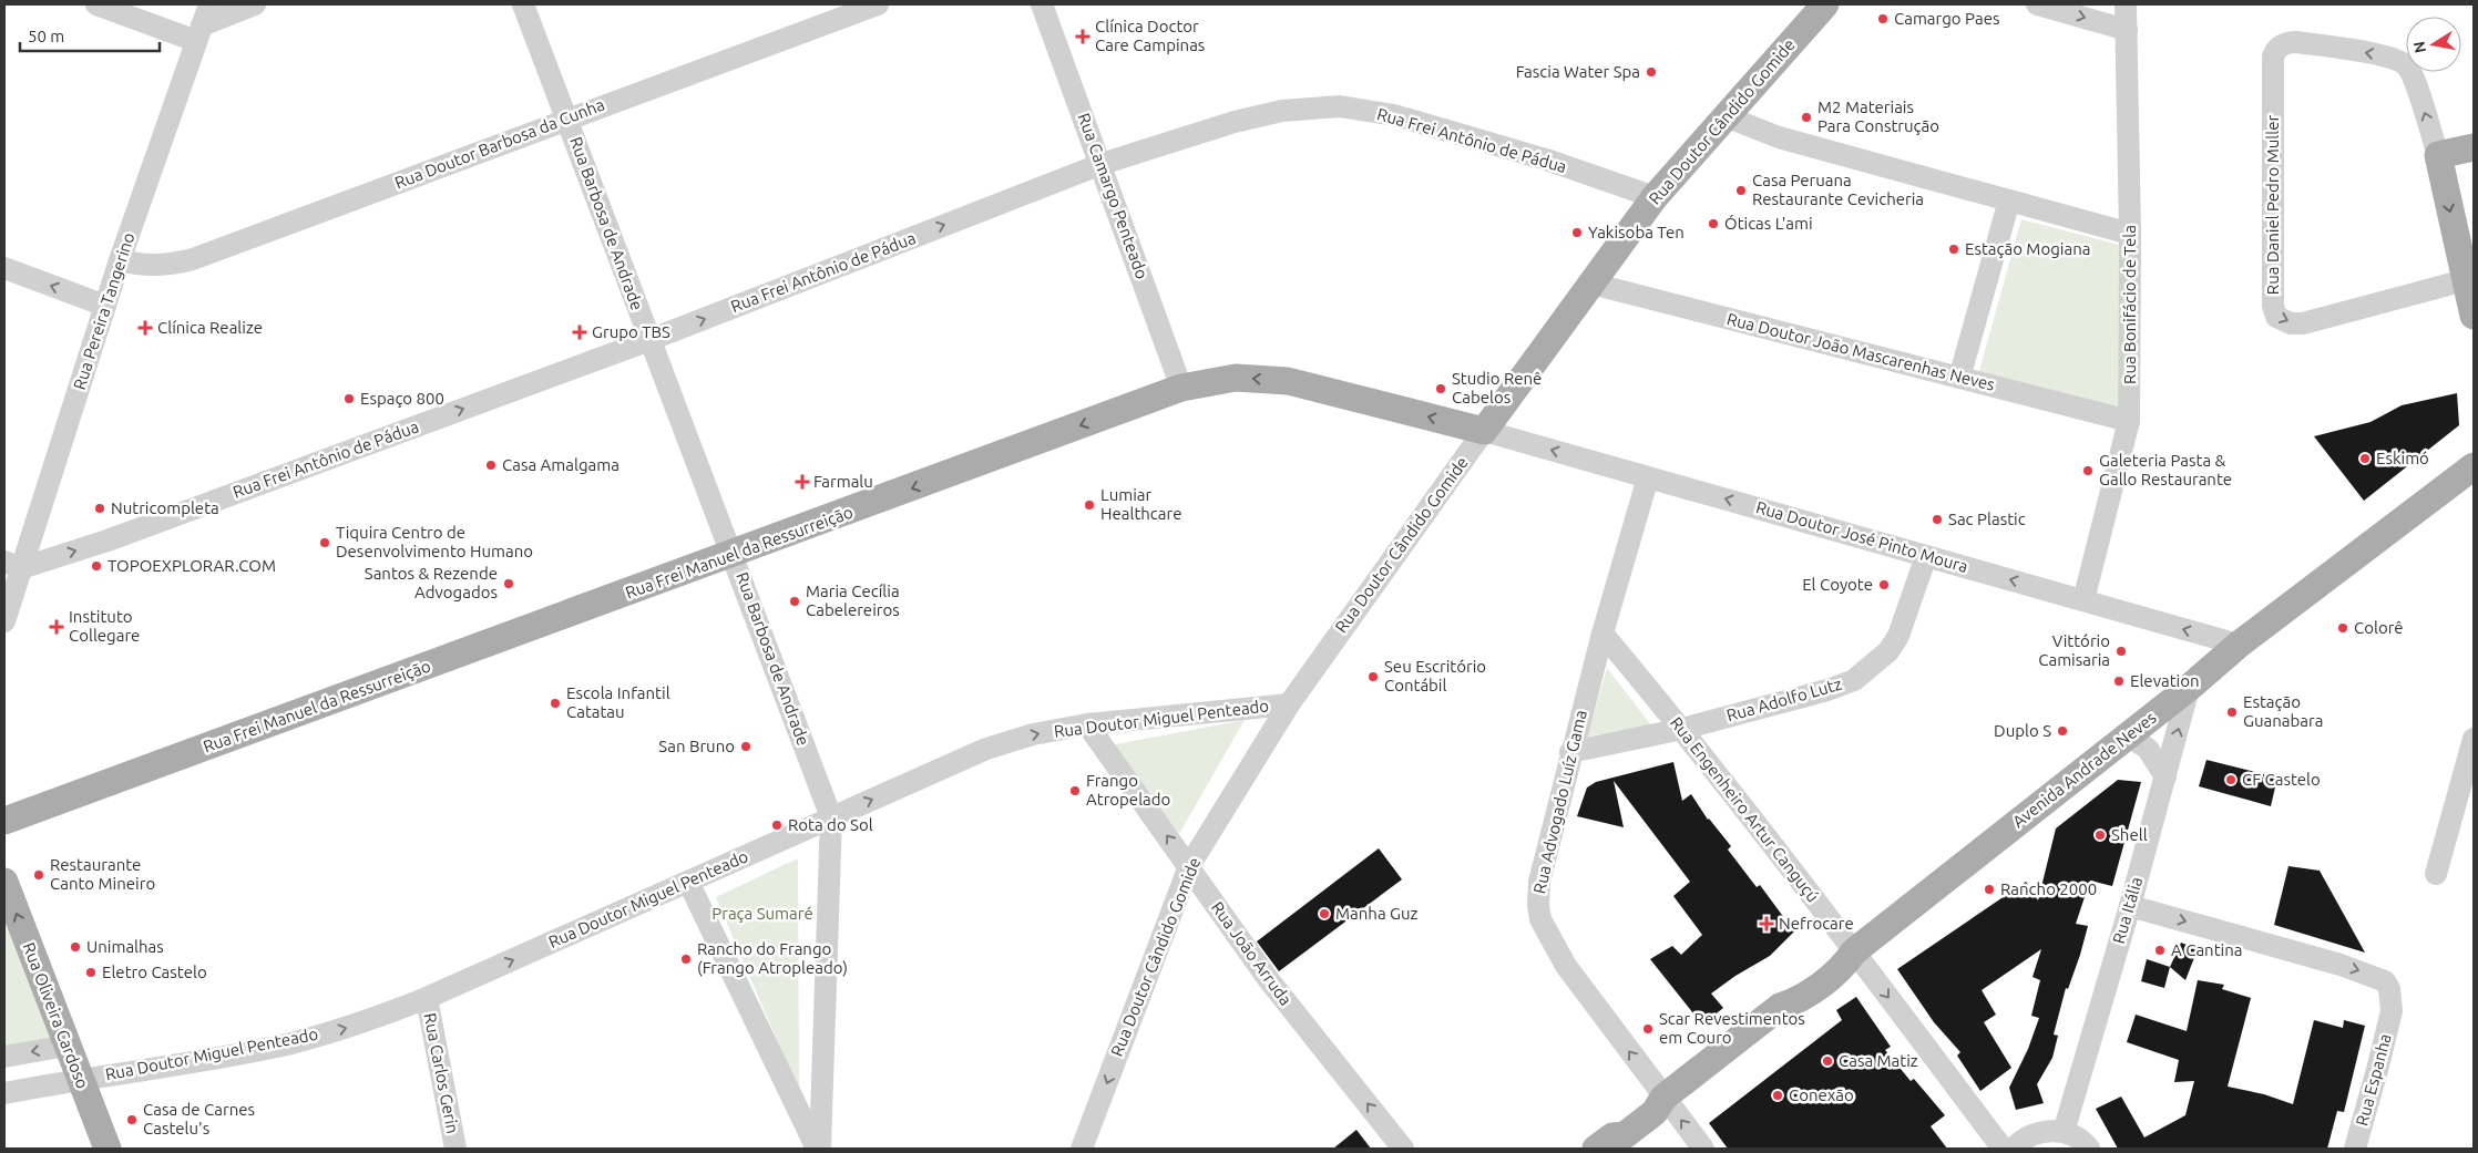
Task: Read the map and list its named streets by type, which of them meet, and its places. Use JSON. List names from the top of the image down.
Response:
{
  "streets": {
    "main road": [
      "Rua Doutor Cândido Gomide",
      "Rua Frei Manuel da Ressurreição",
      "Avenida Andrade Neves",
      "Rua Oliveira Cardoso"
    ],
    "street": [
      "Rua Frei Antônio de Pádua",
      "Rua Doutor Barbosa da Cunha",
      "Rua Camargo Penteado",
      "Rua Daniel Pedro Muller",
      "Rua Barbosa de Andrade",
      "Rua Bonifácio de Tela",
      "Rua Pereira Tangerino",
      "Rua Doutor João Mascarenhas Neves",
      "Rua Doutor José Pinto Moura",
      "Rua Adolfo Lutz",
      "Rua Doutor Miguel Penteado",
      "Rua Advogado Luíz Gama",
      "Rua Engenheiro Artur Canguçú",
      "Rua Itália",
      "Rua João Arruda",
      "Rua Carlos Gerin",
      "Rua Espanha"
    ]
  },
  "crossings": [
    ["Rua Doutor Cândido Gomide", "Rua Frei Antônio de Pádua"],
    ["Rua Doutor Cândido Gomide", "Rua Doutor João Mascarenhas Neves"],
    ["Rua Doutor Cândido Gomide", "Rua Doutor José Pinto Moura"],
    ["Rua Doutor Cândido Gomide", "Rua Frei Manuel da Ressurreição"],
    ["Rua Doutor Cândido Gomide", "Rua Doutor Miguel Penteado"],
    ["Rua Doutor Cândido Gomide", "Rua João Arruda"],
    ["Rua Frei Antônio de Pádua", "Rua Camargo Penteado"],
    ["Rua Frei Antônio de Pádua", "Rua Barbosa de Andrade"],
    ["Rua Frei Antônio de Pádua", "Rua Pereira Tangerino"],
    ["Rua Doutor Barbosa da Cunha", "Rua Barbosa de Andrade"],
    ["Rua Doutor Barbosa da Cunha", "Rua Pereira Tangerino"],
    ["Rua Camargo Penteado", "Rua Frei Manuel da Ressurreição"],
    ["Rua Barbosa de Andrade", "Rua Frei Manuel da Ressurreição"],
    ["Rua Barbosa de Andrade", "Rua Doutor Miguel Penteado"],
    ["Rua Bonifácio de Tela", "Rua Doutor João Mascarenhas Neves"],
    ["Rua Bonifácio de Tela", "Rua Doutor José Pinto Moura"],
    ["Rua Doutor José Pinto Moura", "Rua Frei Manuel da Ressurreição"],
    ["Rua Doutor José Pinto Moura", "Rua Adolfo Lutz"],
    ["Rua Doutor José Pinto Moura", "Avenida Andrade Neves"],
    ["Rua Doutor José Pinto Moura", "Rua Advogado Luíz Gama"],
    ["Rua Adolfo Lutz", "Rua Advogado Luíz Gama"],
    ["Rua Adolfo Lutz", "Rua Engenheiro Artur Canguçú"],
    ["Rua Doutor Miguel Penteado", "Rua João Arruda"],
    ["Rua Doutor Miguel Penteado", "Rua Oliveira Cardoso"],
    ["Rua Doutor Miguel Penteado", "Rua Carlos Gerin"],
    ["Avenida Andrade Neves", "Rua Advogado Luíz Gama"],
    ["Avenida Andrade Neves", "Rua Engenheiro Artur Canguçú"],
    ["Avenida Andrade Neves", "Rua Itália"],
    ["Rua Advogado Luíz Gama", "Rua Engenheiro Artur Canguçú"],
    ["Rua Itália", "Rua Espanha"]
  ],
  "one_way": [
    "Rua Frei Antônio de Pádua",
    "Rua Doutor José Pinto Moura",
    "Rua Frei Manuel da Ressurreição",
    "Rua Doutor Miguel Penteado",
    "Rua Advogado Luíz Gama",
    "Rua Engenheiro Artur Canguçú",
    "Rua João Arruda",
    "Rua Oliveira Cardoso"
  ],
  "parks": ["Praça Sumaré"],
  "places": {
    "other": [
      "Camargo Paes",
      "Fascia Water Spa",
      "M2 Materiais Para Construção",
      "Casa Peruana Restaurante Cevicheria",
      "Óticas L'ami",
      "Yakisoba Ten",
      "Estação Mogiana",
      "Studio Renê Cabelos",
      "Espaço 800",
      "Eskimó",
      "Casa Amalgama",
      "Galeteria Pasta & Gallo Restaurante",
      "Lumiar Healthcare",
      "Nutricompleta",
      "Sac Plastic",
      "Tiquira Centro de Desenvolvimento Humano",
      "TOPOEXPLORAR.COM",
      "Santos & Rezende Advogados",
      "El Coyote",
      "Maria Cecília Cabelereiros",
      "Colorê",
      "Vittório Camisaria",
      "Seu Escritório Contábil",
      "Elevation",
      "Escola Infantil Catatau",
      "Estação Guanabara",
      "Duplo S",
      "San Bruno",
      "CF Castelo",
      "Frango Atropelado",
      "Rota do Sol",
      "Shell",
      "Restaurante Canto Mineiro",
      "Rancho 2000",
      "Manha Guz",
      "Unimalhas",
      "A Cantina",
      "Rancho do Frango (Frango Atropleado)",
      "Eletro Castelo",
      "Scar Revestimentos em Couro",
      "Casa Matiz",
      "Conexão",
      "Casa de Carnes Castelu's"
    ],
    "health": [
      "Clínica Doctor Care Campinas",
      "Clínica Realize",
      "Grupo TBS",
      "Farmalu",
      "Instituto Collegare",
      "Nefrocare"
    ]
  },
  "scale_bar": "50 m",
  "north": "left"
}
